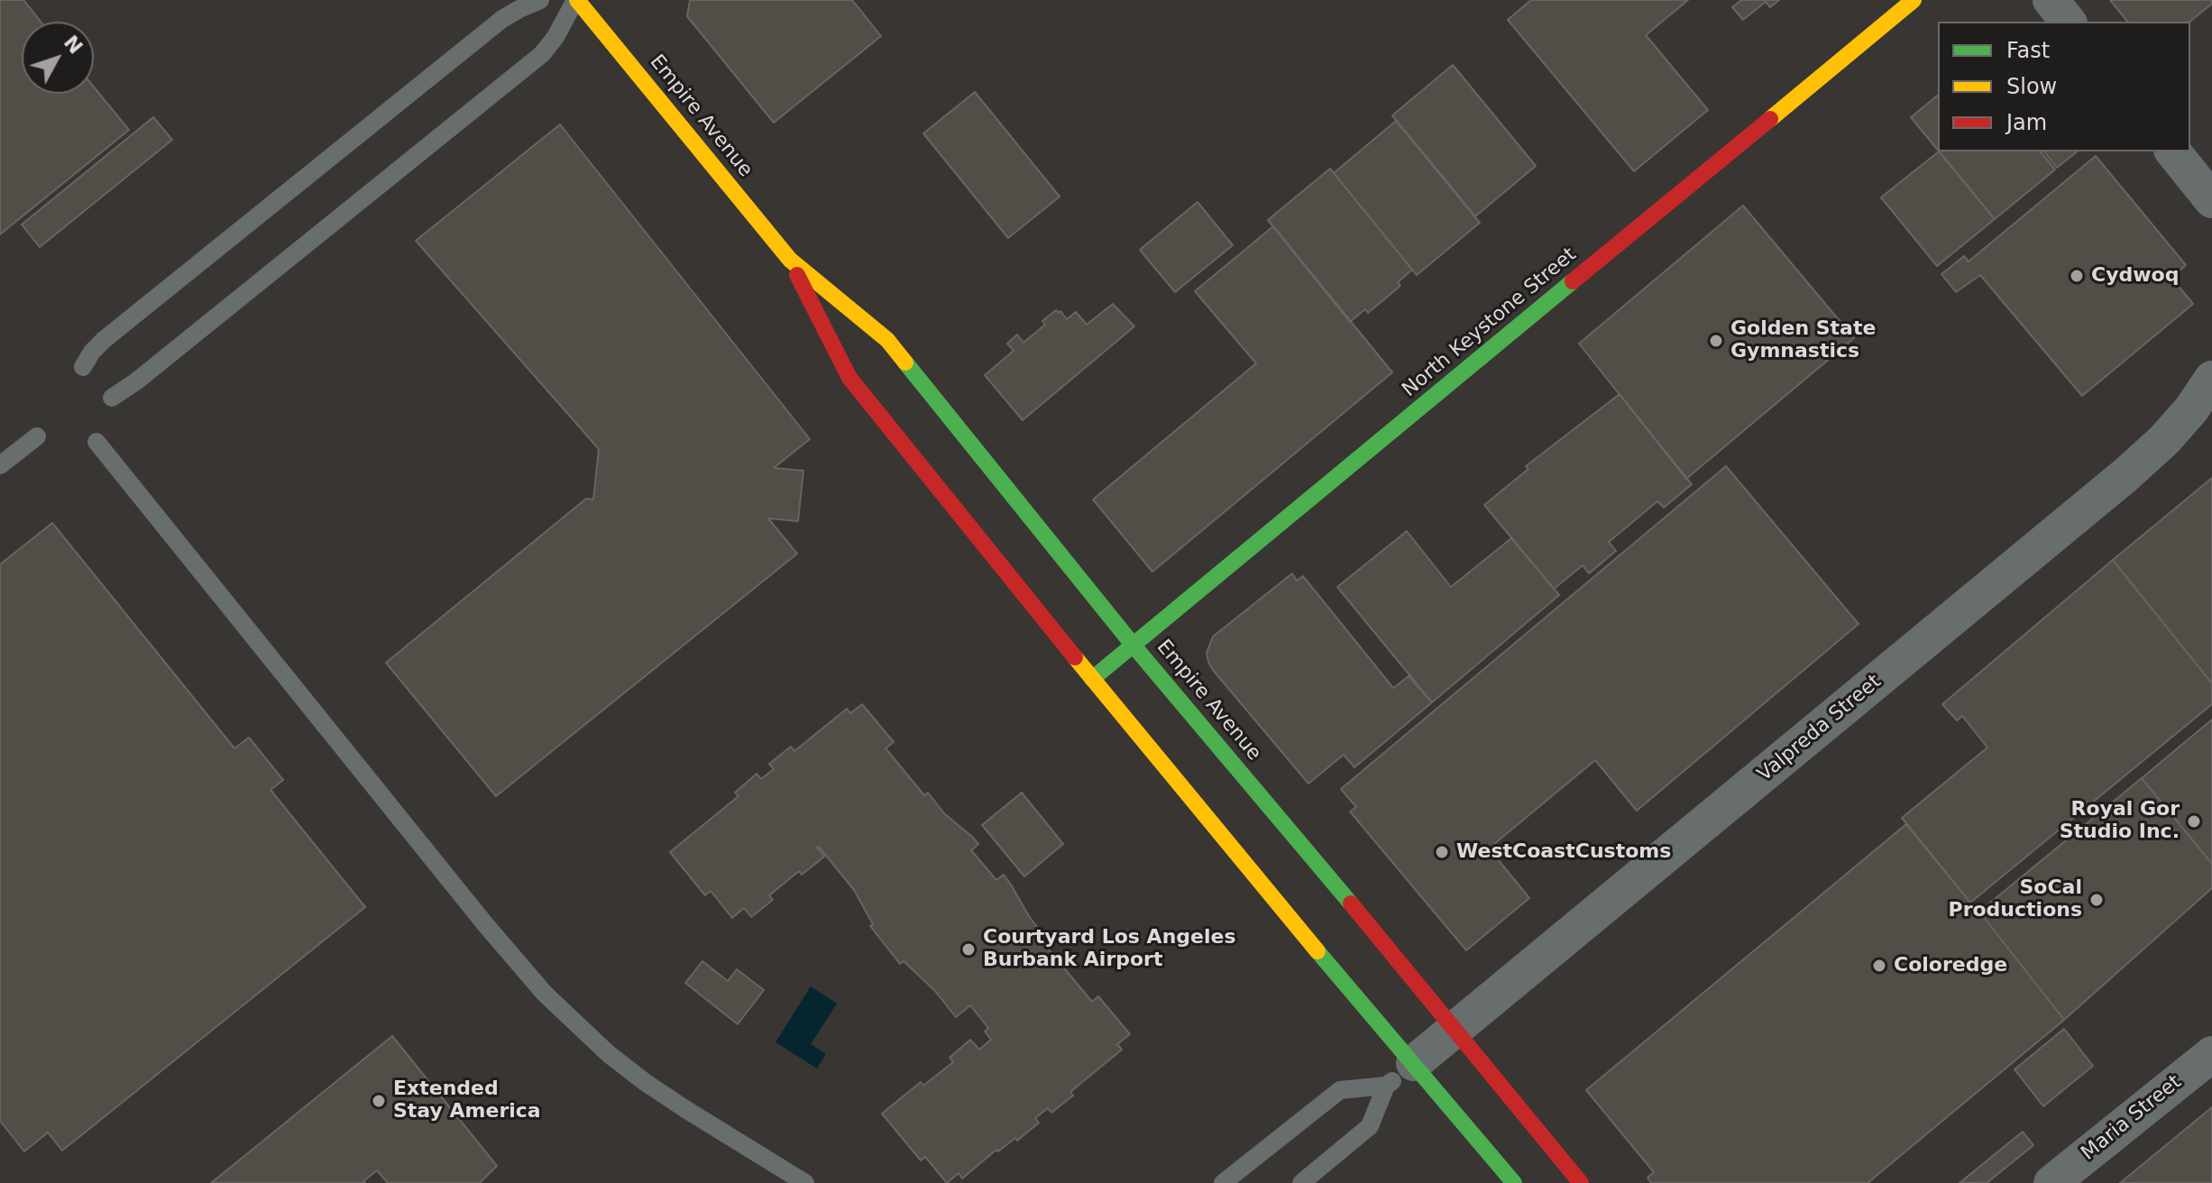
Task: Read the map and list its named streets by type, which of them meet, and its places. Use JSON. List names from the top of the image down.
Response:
{
  "streets": {
    "main road": ["Empire Avenue", "North Keystone Street"],
    "street": ["Valpreda Street", "Maria Street"]
  },
  "crossings": [
    ["Empire Avenue", "North Keystone Street"],
    ["Empire Avenue", "Valpreda Street"]
  ],
  "places": [
    "Cydwoq",
    "Golden State Gymnastics",
    "Royal Gor Studio Inc.",
    "WestCoastCustoms",
    "SoCal Productions",
    "Courtyard Los Angeles Burbank Airport",
    "Coloredge",
    "Extended Stay America"
  ],
  "legend": ["Fast", "Slow", "Jam"],
  "north": "top right"
}
